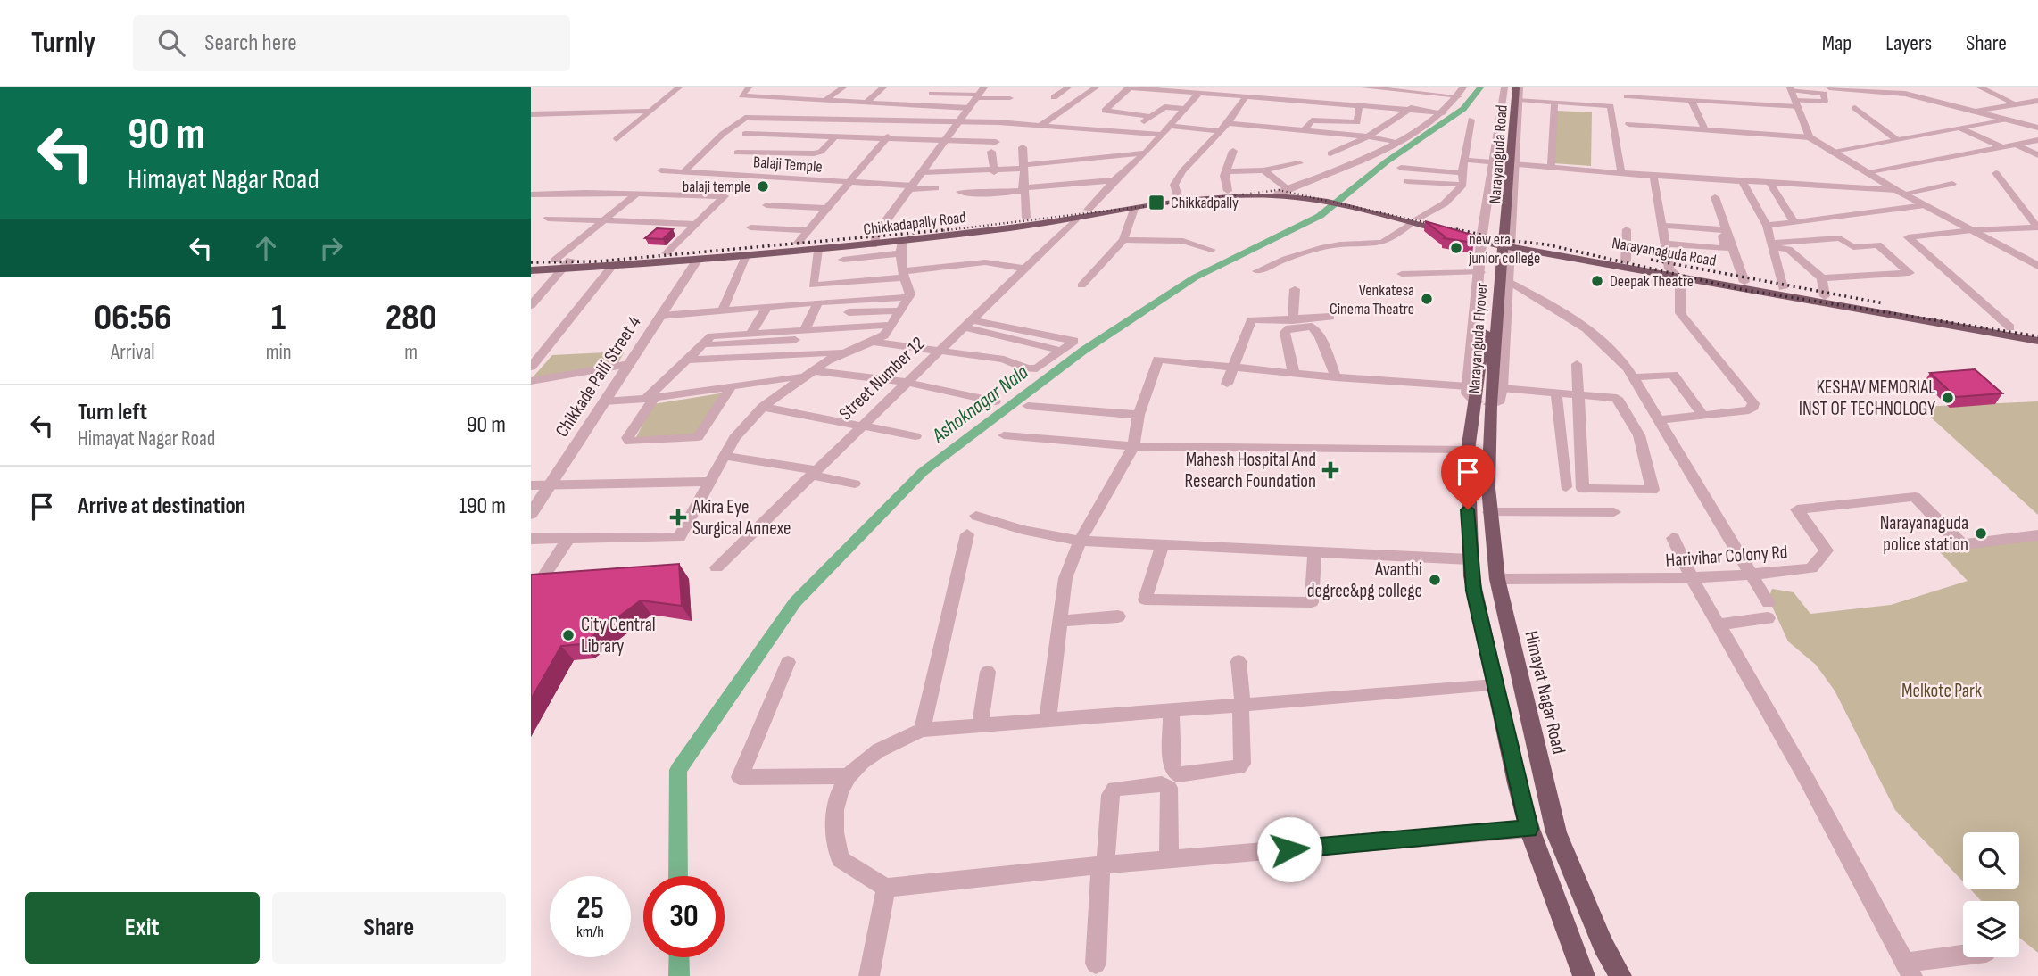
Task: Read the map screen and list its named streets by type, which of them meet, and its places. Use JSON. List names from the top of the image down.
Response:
{
  "streets": {
    "main road": [
      "Chikkadapally Road",
      "Narayanaguda Road",
      "Narayanguda Flyover",
      "Himayat Nagar Road"
    ],
    "street": [
      "Narayanguda Road",
      "Balaji Temple",
      "Chikkade Palli Street 4",
      "Street Number 12",
      "Harivihar Colony Rd"
    ]
  },
  "crossings": [
    ["Narayanguda Road", "Narayanaguda Road"],
    ["Narayanguda Road", "Narayanguda Flyover"],
    ["Narayanguda Road", "Himayat Nagar Road"],
    ["Chikkadapally Road", "Narayanaguda Road"],
    ["Chikkadapally Road", "Chikkade Palli Street 4"],
    ["Chikkadapally Road", "Street Number 12"],
    ["Narayanguda Flyover", "Himayat Nagar Road"],
    ["Harivihar Colony Rd", "Himayat Nagar Road"]
  ],
  "water": ["Ashoknagar Nala"],
  "parks": ["Melkote Park"],
  "places": {
    "other": [
      "balaji temple",
      "new era junior college",
      "Deepak Theatre",
      "Venkatesa Cinema Theatre",
      "KESHAV MEMORIAL INST OF TECHNOLOGY",
      "Narayanaguda police station",
      "Avanthi degree&pg college",
      "City Central Library"
    ],
    "transit": ["Chikkadpally"],
    "health": ["Mahesh Hospital And Research Foundation", "Akira Eye Surgical Annexe"]
  },
  "page": {
    "header": "Turnly",
    "search": "Search here",
    "nav": ["Map", "Layers", "Share"],
    "turn": ["90 m", "Himayat Nagar Road"],
    "eta": [
      "06:56",
      "Arrival",
      "1",
      "min",
      "280",
      "m"
    ],
    "list": [
      {
        "name": "Turn left",
        "note": "Himayat Nagar Road",
        "value": "90 m"
      },
      {
        "name": "Arrive at destination",
        "value": "190 m"
      }
    ],
    "speed": "25 km/h",
    "limit": "30",
    "buttons": ["Exit", "Share"]
  }
}
